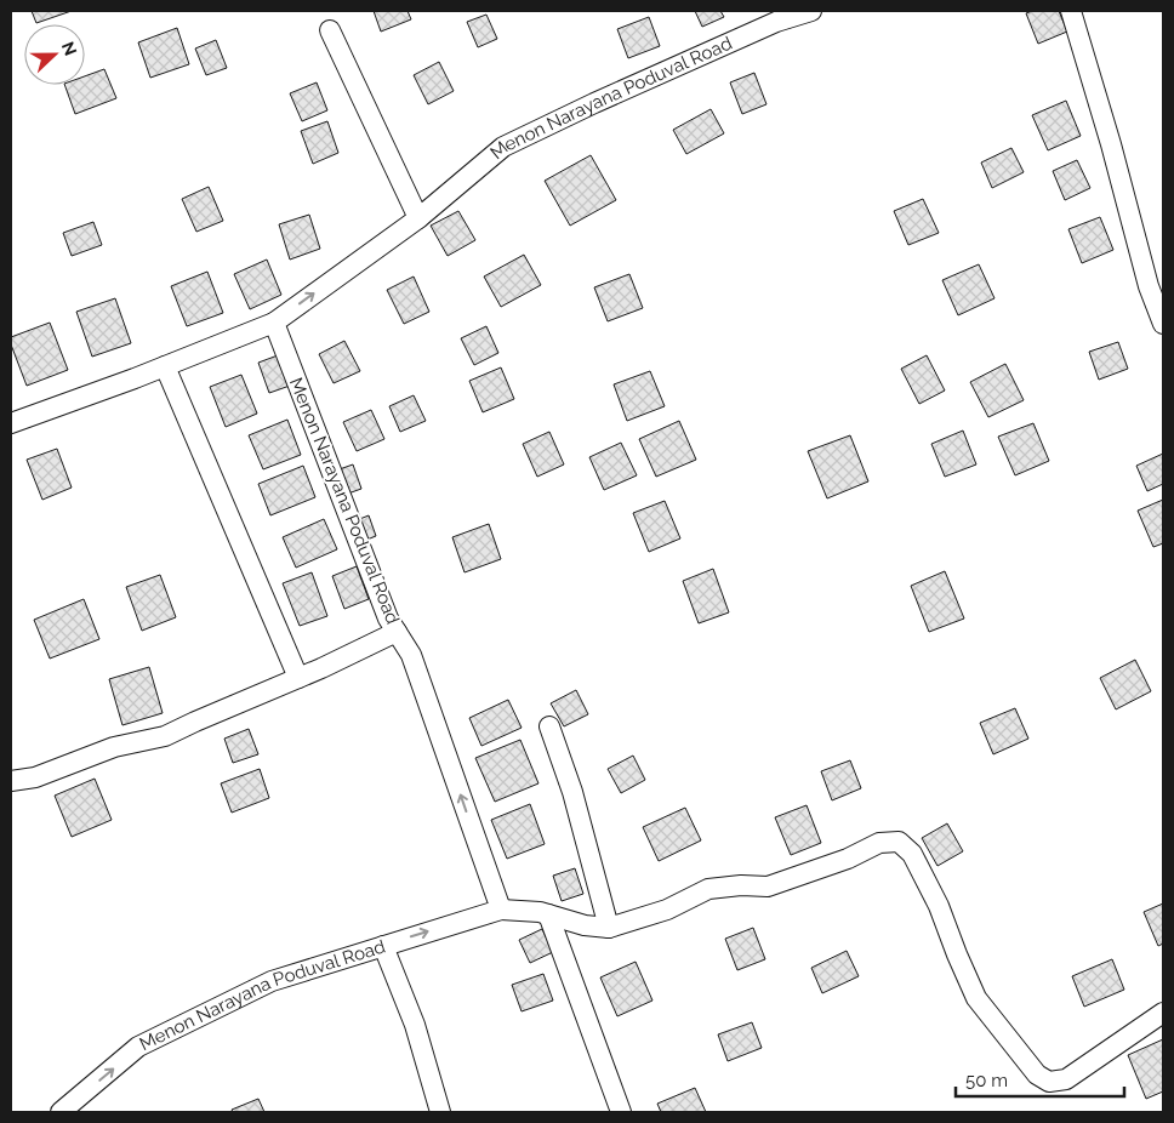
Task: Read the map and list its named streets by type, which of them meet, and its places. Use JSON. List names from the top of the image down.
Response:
{
  "streets": {
    "street": ["Menon Narayana Poduval Road"]
  },
  "scale_bar": "50 m",
  "north": "right"
}
